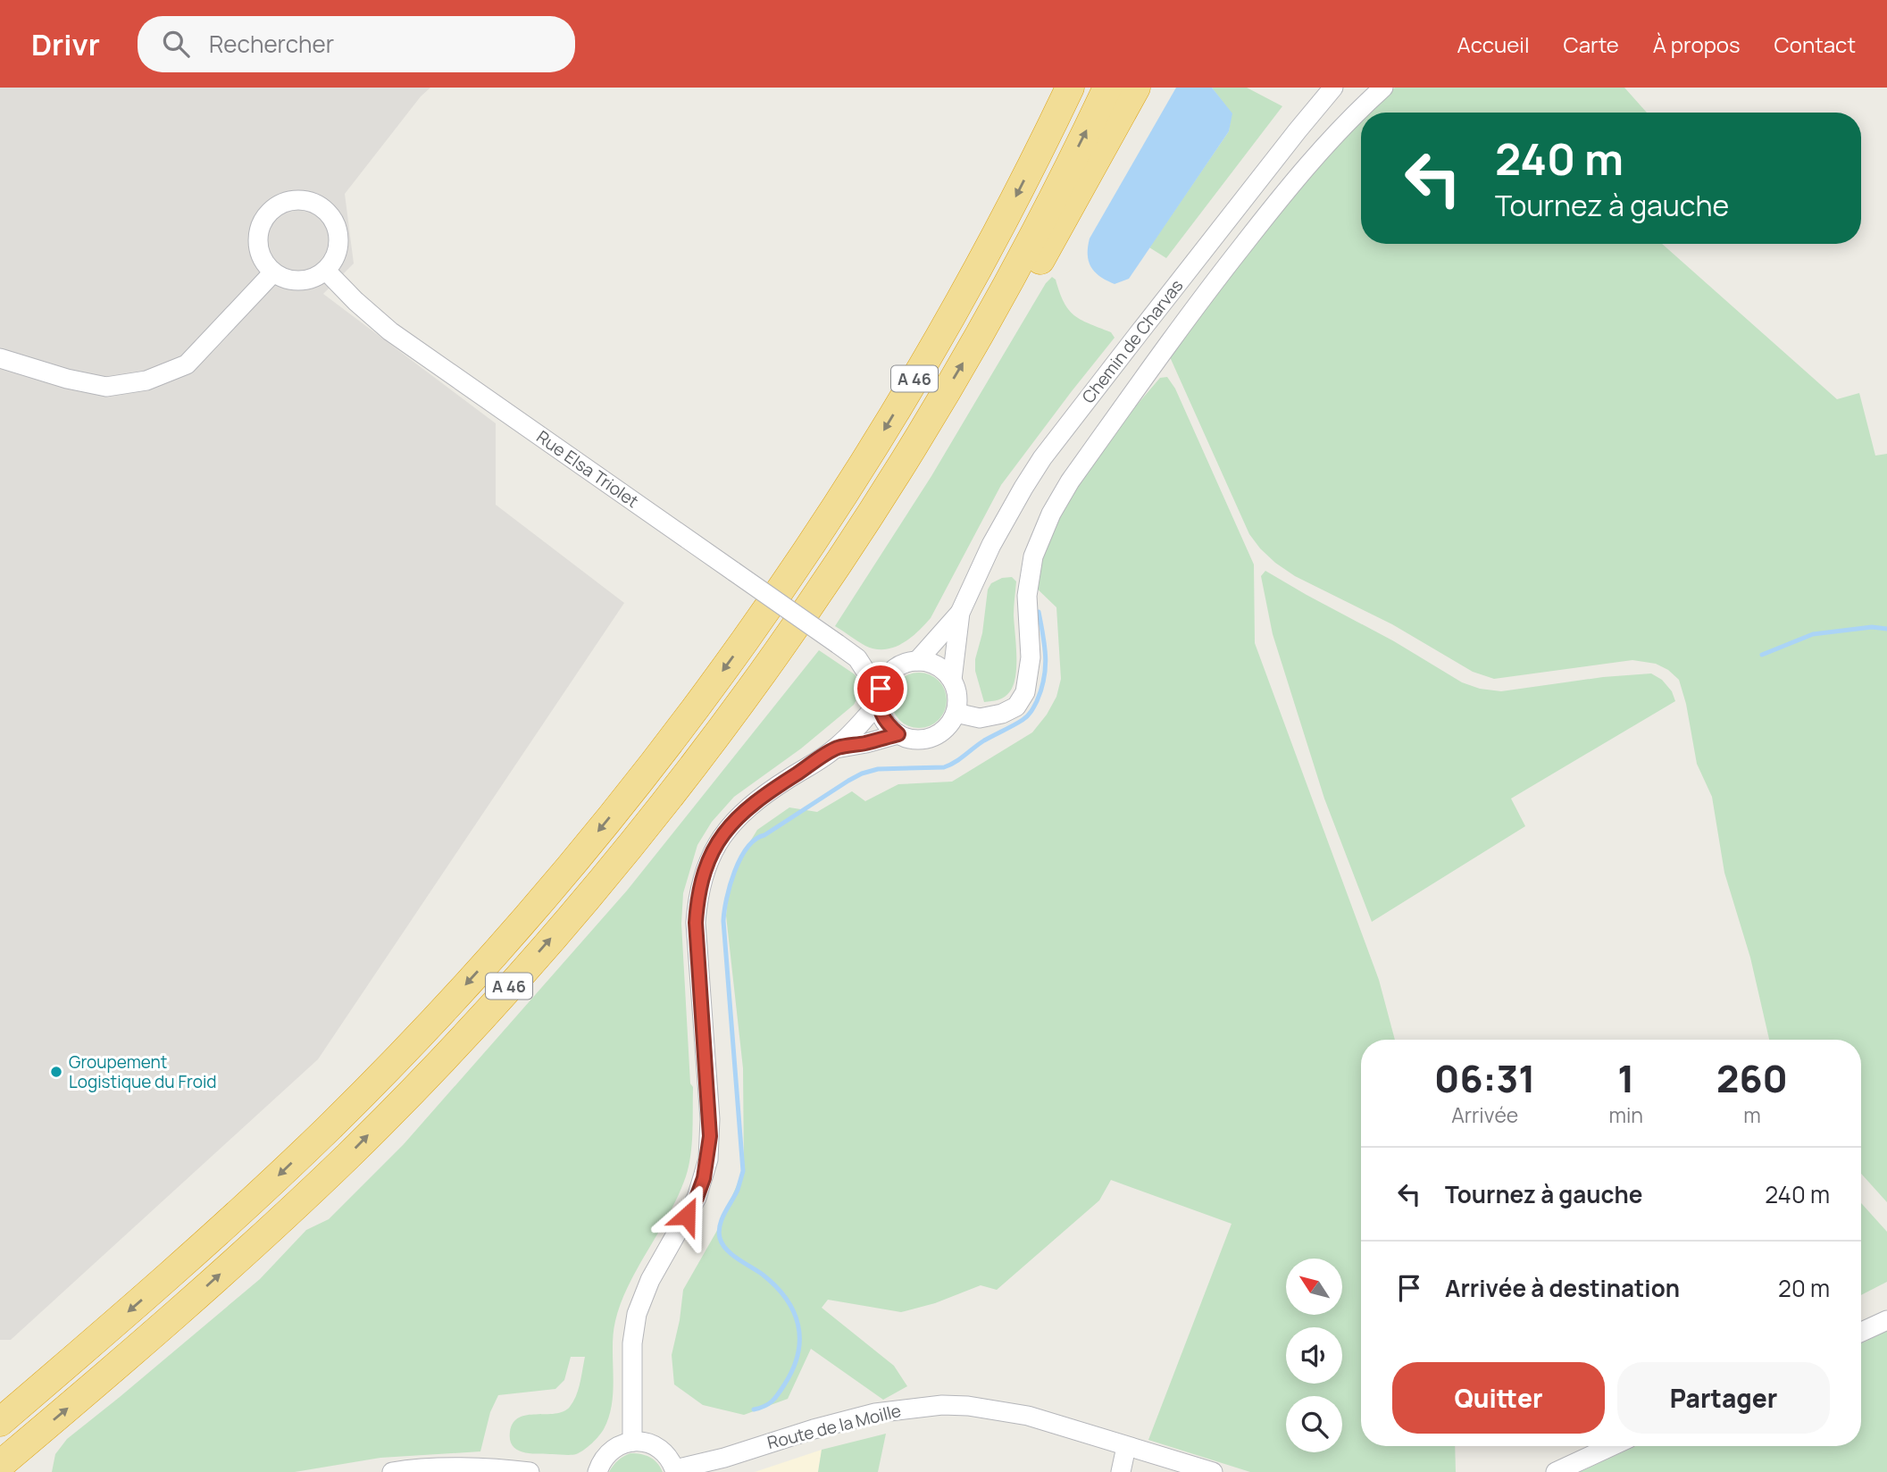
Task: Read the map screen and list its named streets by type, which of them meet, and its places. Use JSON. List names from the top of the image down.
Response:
{
  "streets": {
    "highway": ["A 46"],
    "street": ["Chemin de Charvas", "Rue Elsa Triolet", "Route de la Moille"]
  },
  "crossings": [
    ["Chemin de Charvas", "Rue Elsa Triolet"]
  ],
  "places": ["Groupement Logistique du Froid"],
  "north": "top left",
  "page": {
    "header": "Drivr",
    "search": "Rechercher",
    "nav": [
      "Accueil",
      "Carte",
      "À propos",
      "Contact"
    ],
    "turn": ["240 m", "Tournez à gauche"],
    "eta": [
      "06:31",
      "Arrivée",
      "1",
      "min",
      "260",
      "m"
    ],
    "list": [
      {
        "name": "Tournez à gauche",
        "value": "240 m"
      },
      {
        "name": "Arrivée à destination",
        "value": "20 m"
      }
    ],
    "buttons": ["Quitter", "Partager"]
  }
}
